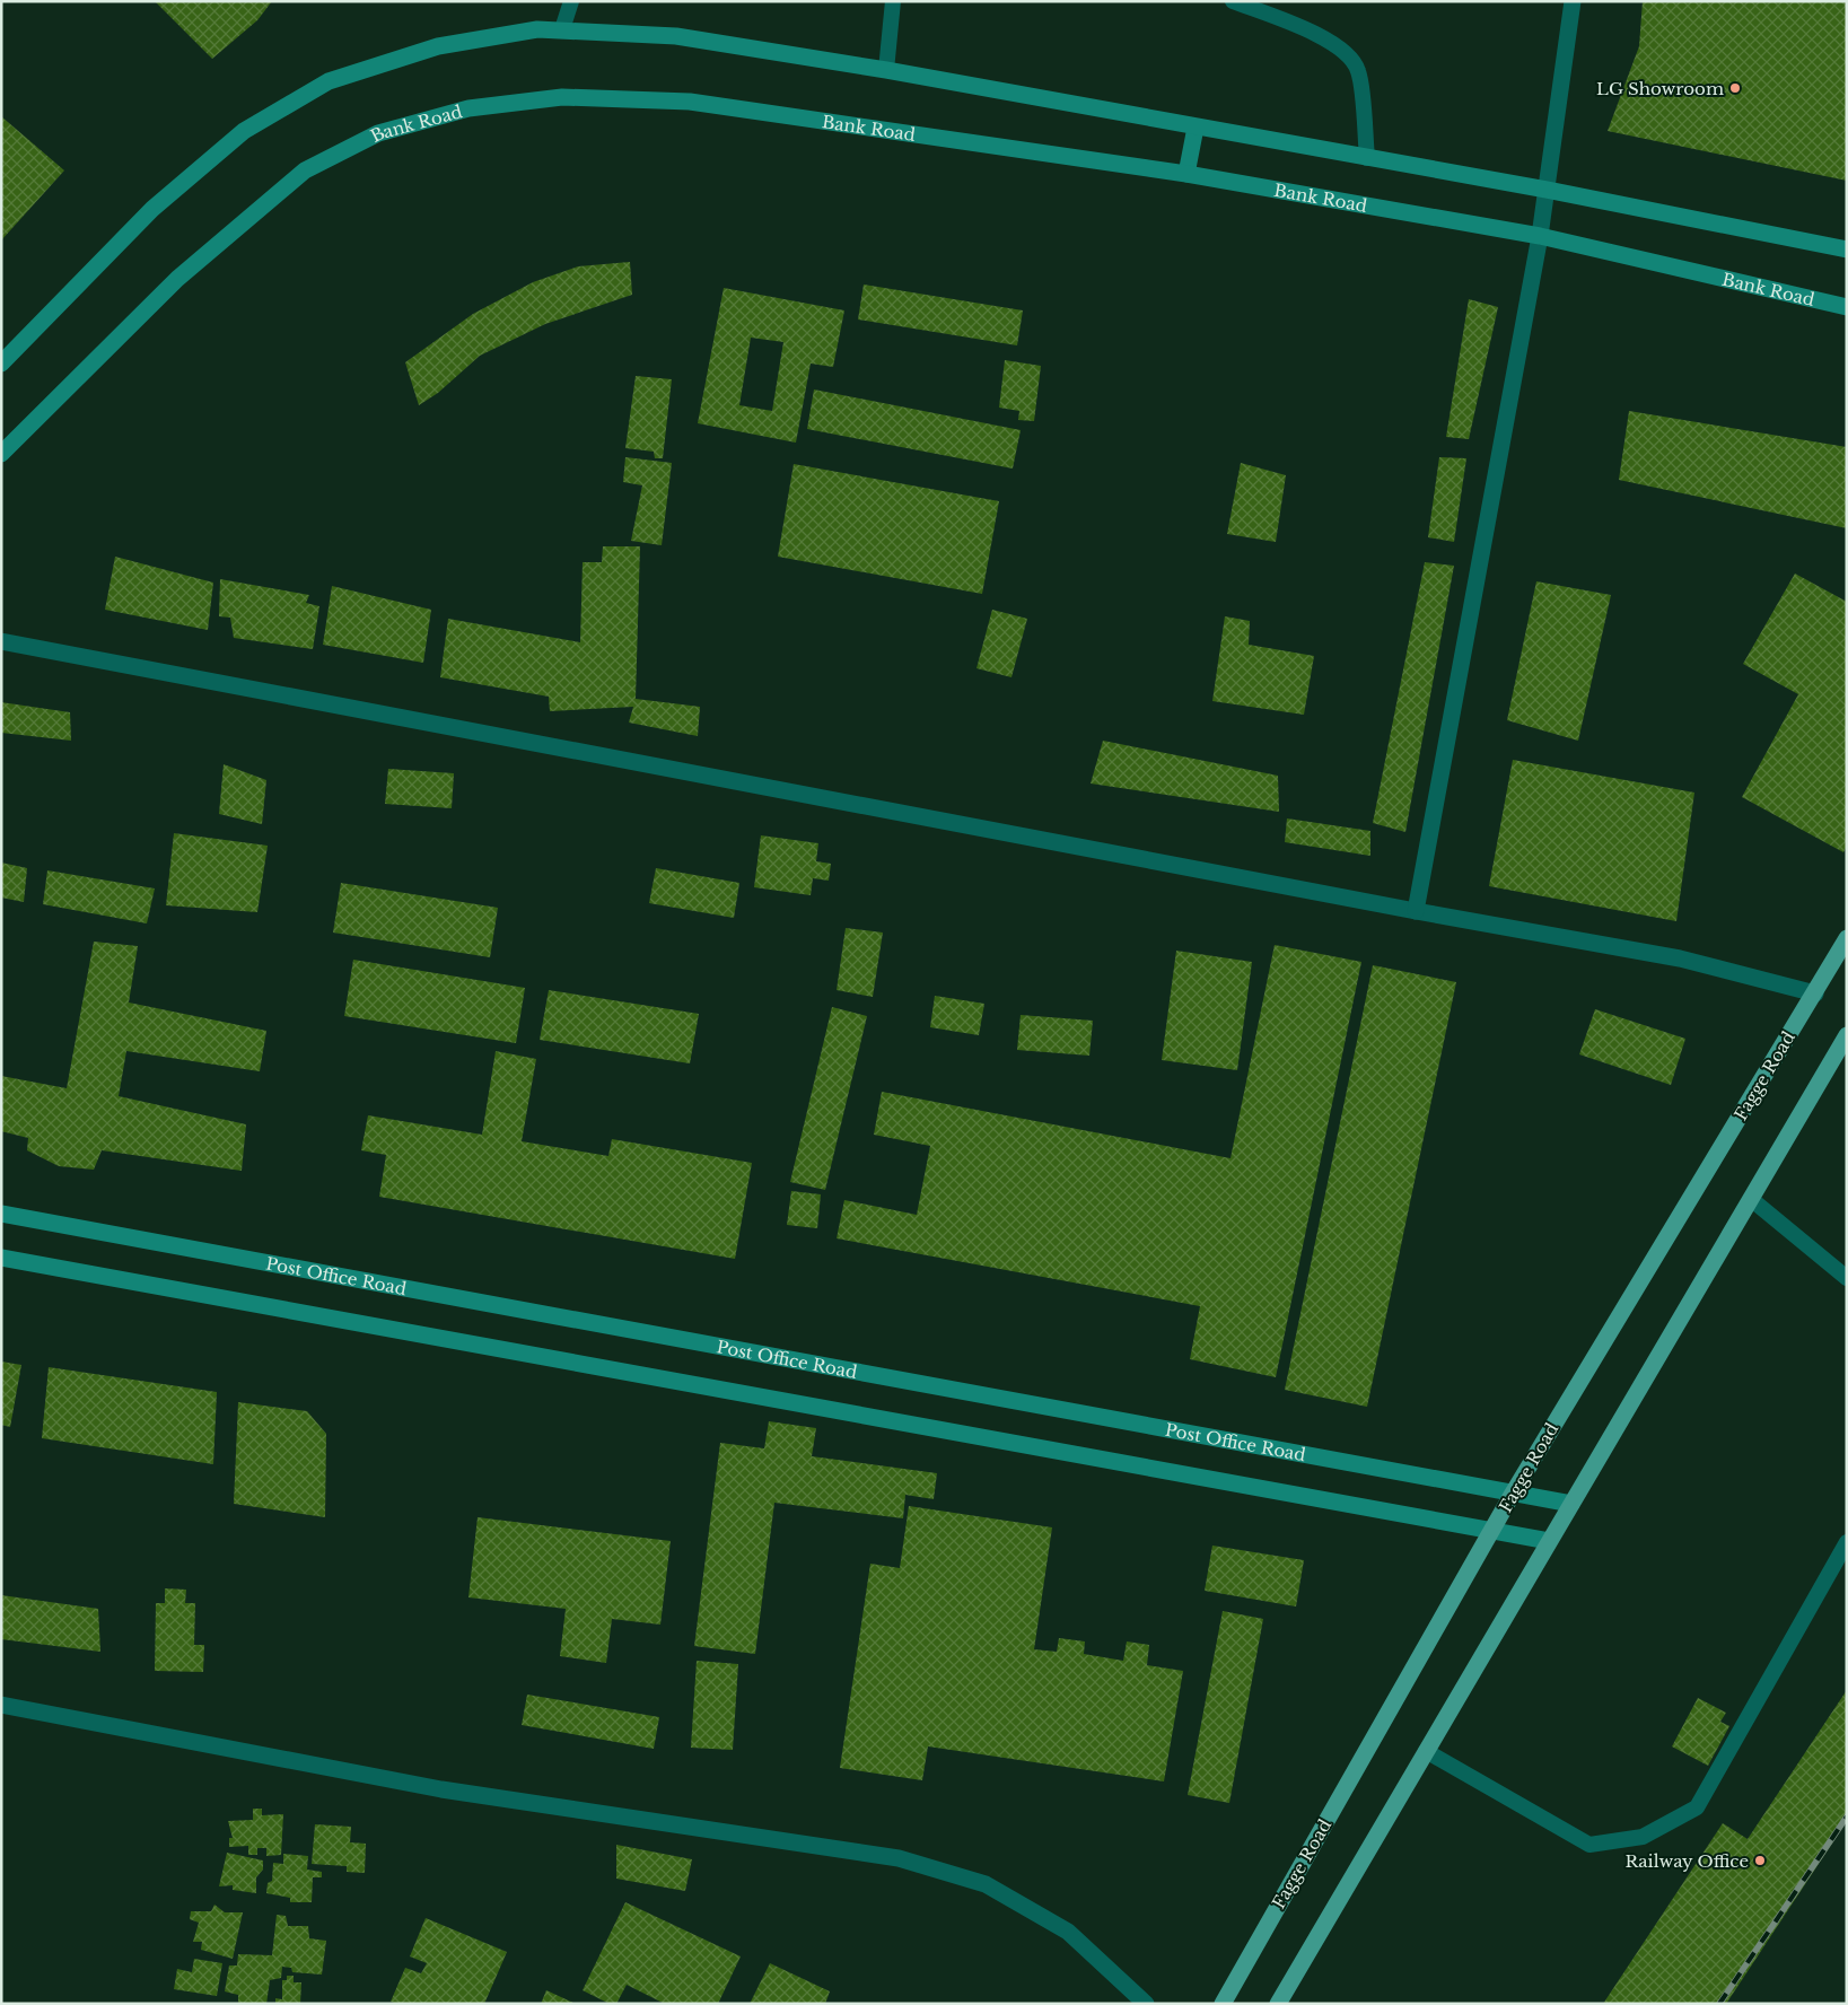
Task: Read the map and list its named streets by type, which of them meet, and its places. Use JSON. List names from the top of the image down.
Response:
{
  "streets": {
    "main road": ["Fagge Road"],
    "street": ["Bank Road", "Post Office Road"]
  },
  "crossings": [
    ["Fagge Road", "Post Office Road"]
  ],
  "places": ["LG Showroom", "Railway Office"]
}
